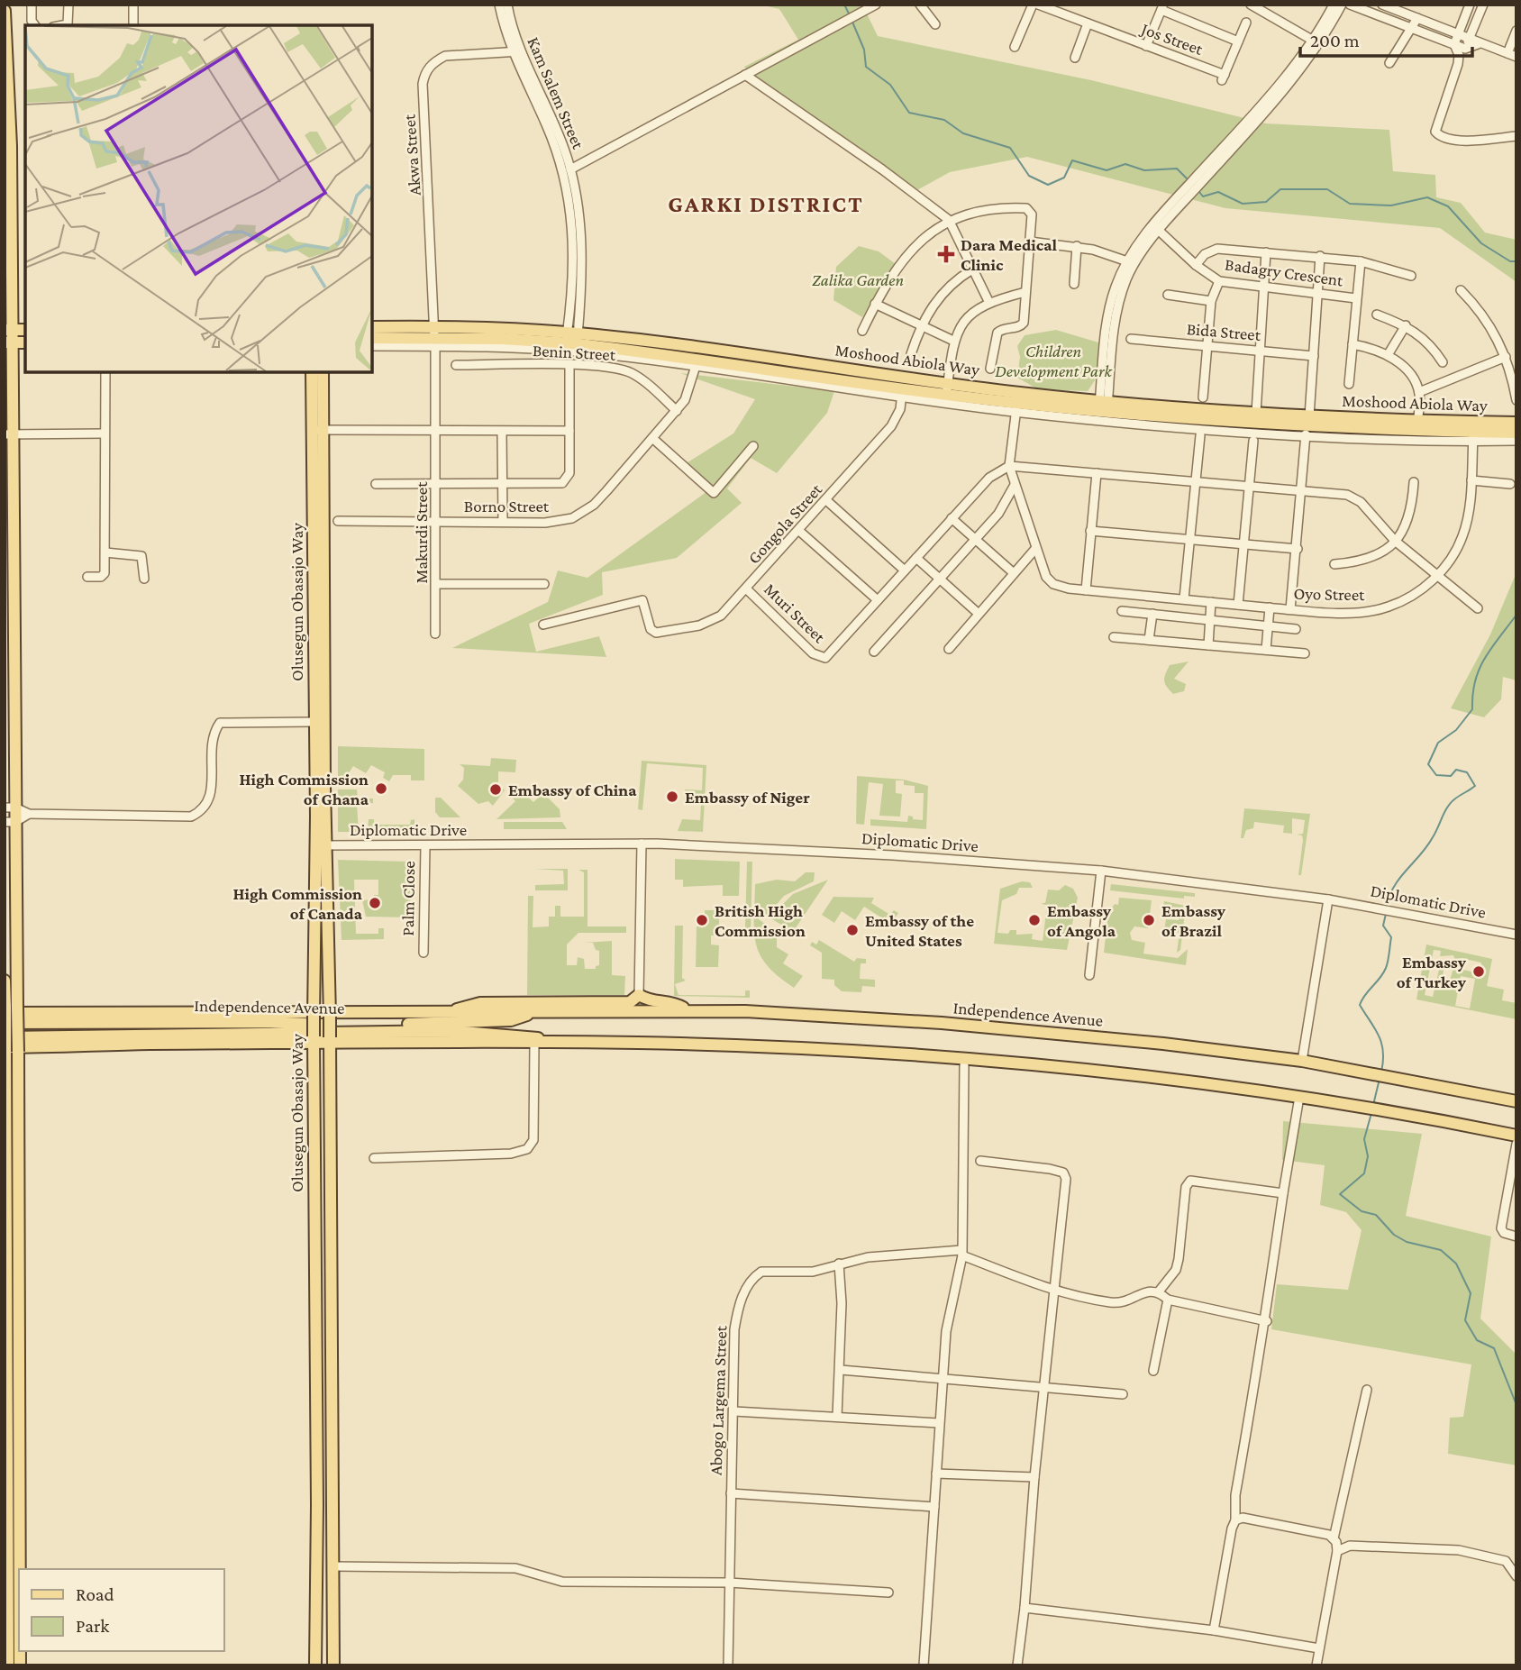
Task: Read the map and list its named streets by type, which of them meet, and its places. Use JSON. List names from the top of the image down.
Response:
{
  "streets": {
    "main road": ["Moshood Abiola Way", "Olusegun Obasajo Way", "Independence Avenue"],
    "street": [
      "Jos Street",
      "Kam Salem Street",
      "Akwa Street",
      "Badagry Crescent",
      "Bida Street",
      "Benin Street",
      "Borno Street",
      "Gongola Street",
      "Makurdi Street",
      "Oyo Street",
      "Muri Street",
      "Diplomatic Drive",
      "Palm Close",
      "Abogo Largema Street"
    ]
  },
  "crossings": [
    ["Kam Salem Street", "Akwa Street"],
    ["Kam Salem Street", "Moshood Abiola Way"],
    ["Akwa Street", "Moshood Abiola Way"],
    ["Akwa Street", "Makurdi Street"],
    ["Benin Street", "Borno Street"],
    ["Moshood Abiola Way", "Borno Street"],
    ["Moshood Abiola Way", "Gongola Street"],
    ["Moshood Abiola Way", "Oyo Street"],
    ["Borno Street", "Makurdi Street"],
    ["Gongola Street", "Muri Street"],
    ["Olusegun Obasajo Way", "Diplomatic Drive"],
    ["Olusegun Obasajo Way", "Independence Avenue"],
    ["Diplomatic Drive", "Palm Close"]
  ],
  "districts": ["GARKI DISTRICT"],
  "parks": ["Zalika Garden", "Children Development Park"],
  "places": {
    "health": ["Dara Medical Clinic"],
    "other": [
      "High Commission of Ghana",
      "Embassy of China",
      "Embassy of Niger",
      "High Commission of Canada",
      "British High Commission",
      "Embassy of Angola",
      "Embassy of Brazil",
      "Embassy of the United States",
      "Embassy of Turkey"
    ]
  },
  "legend": ["Road", "Park"],
  "scale_bar": "200 m"
}
